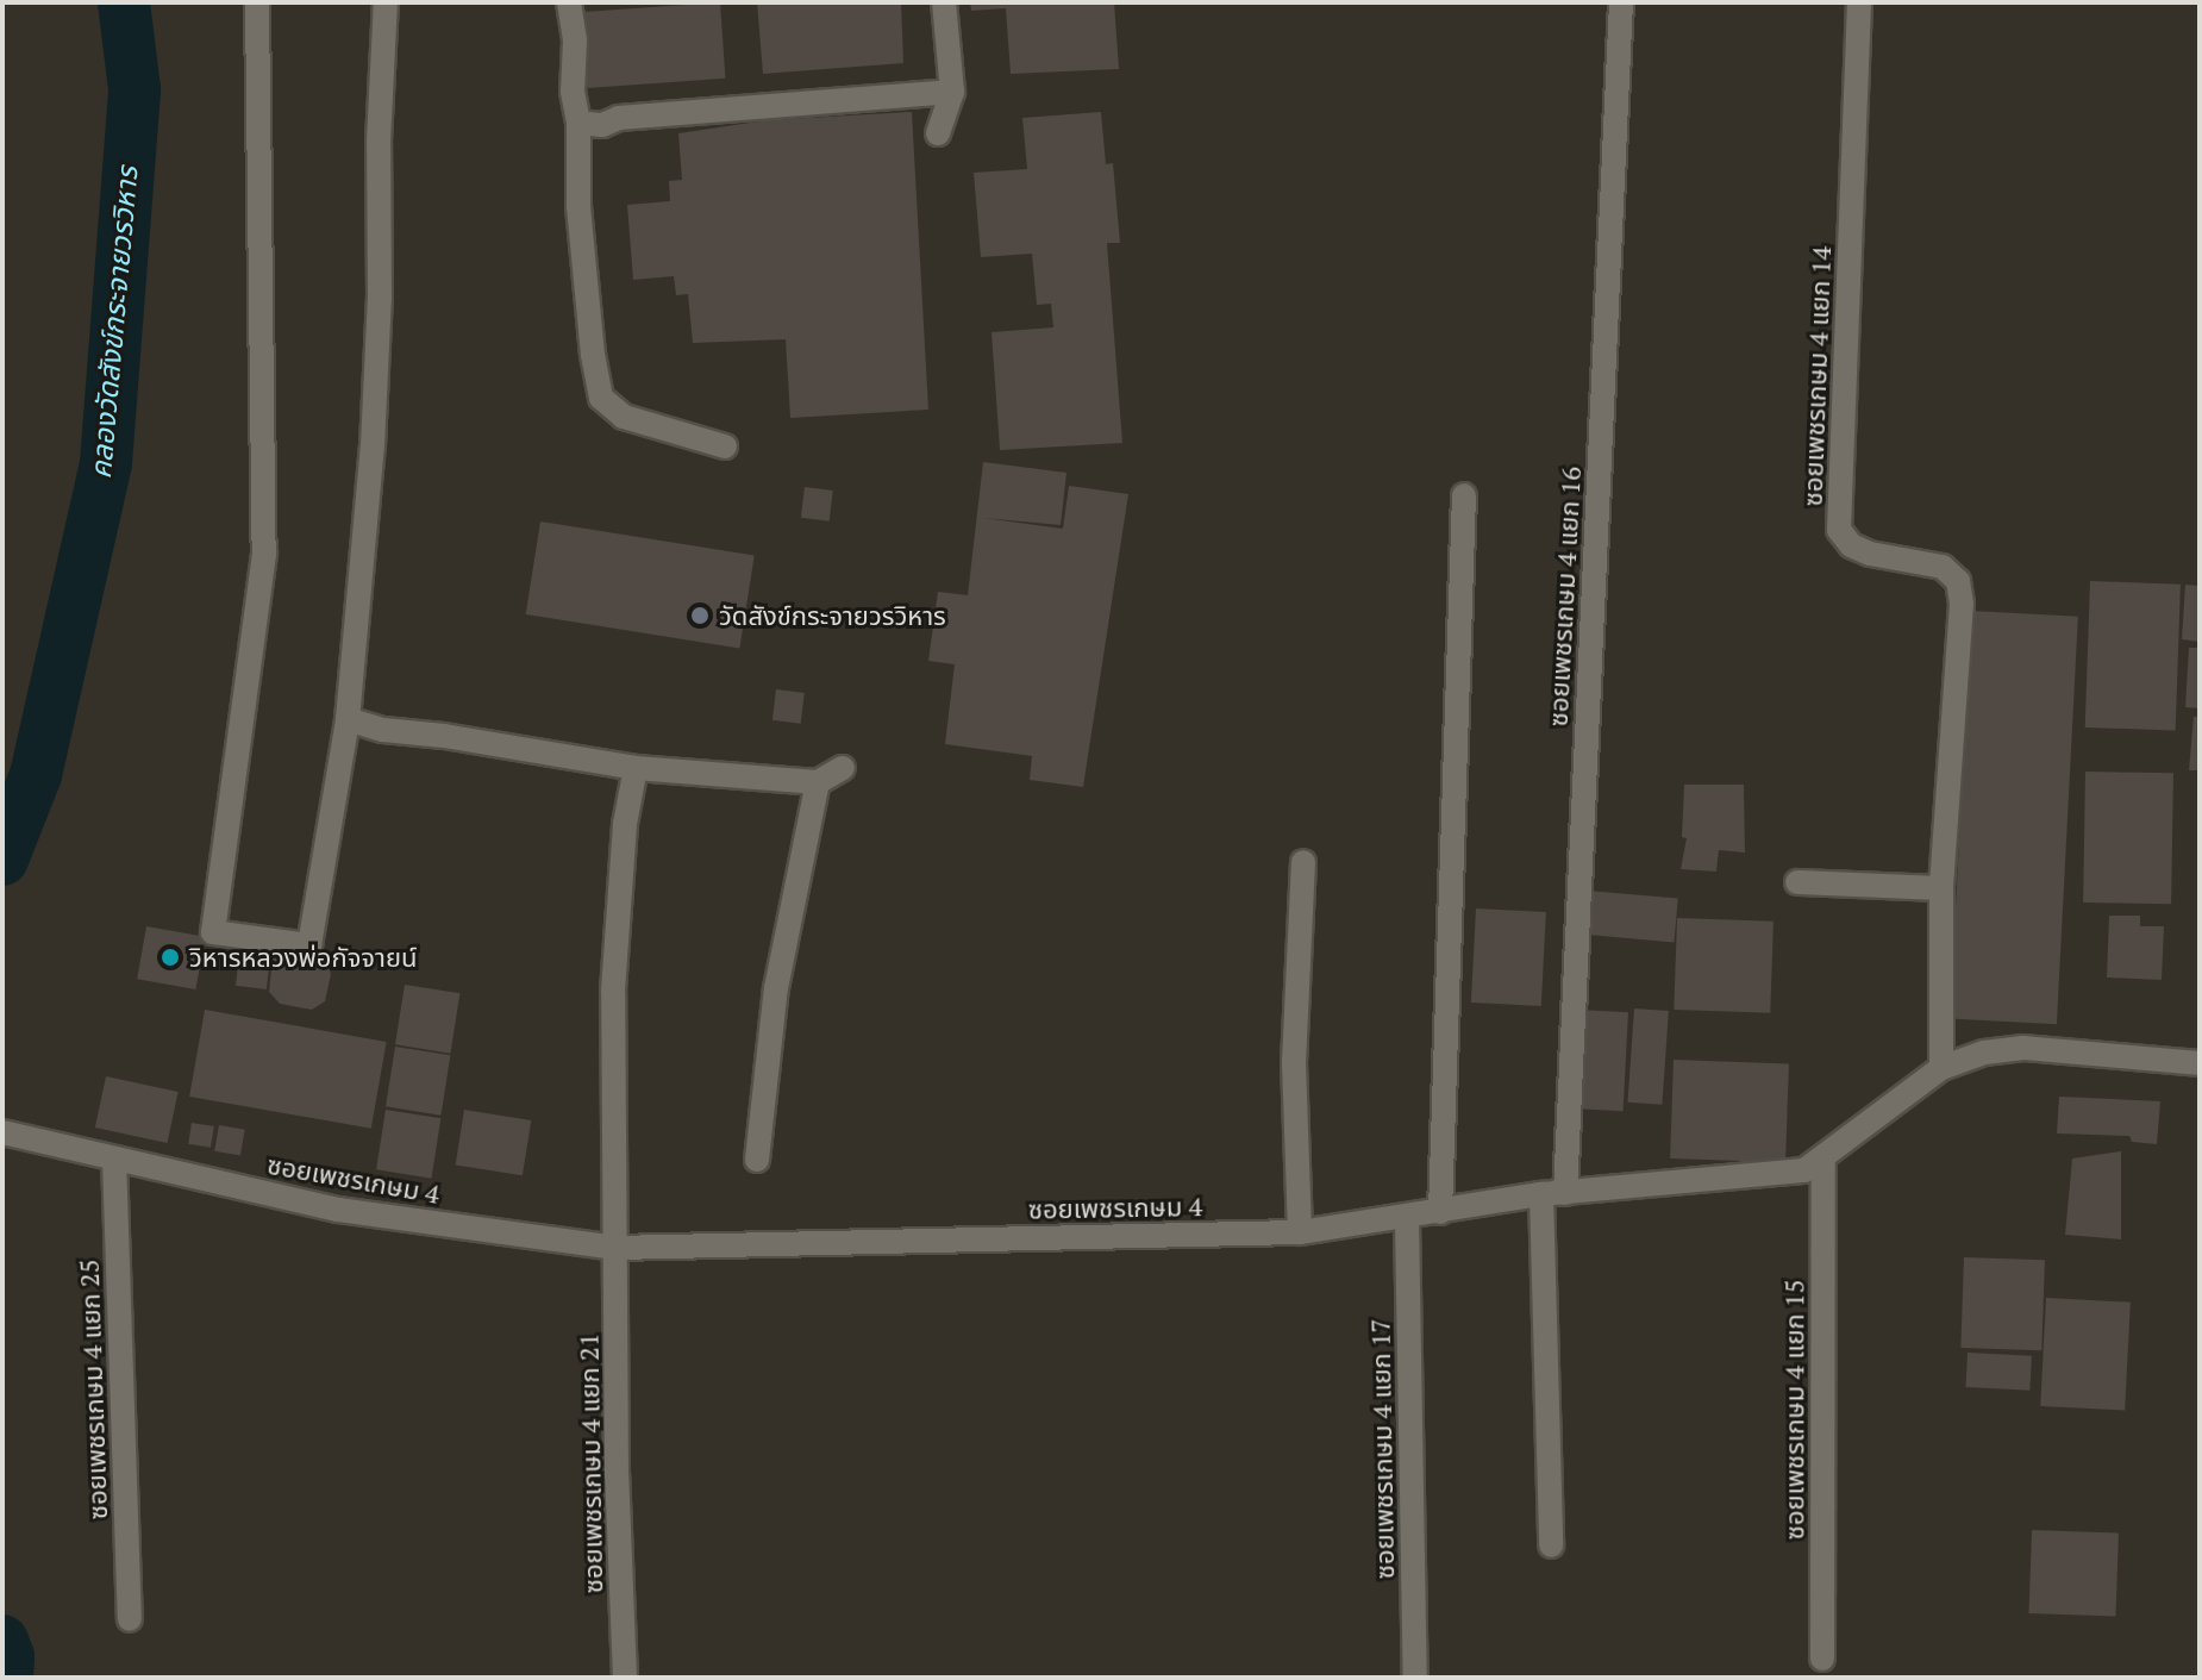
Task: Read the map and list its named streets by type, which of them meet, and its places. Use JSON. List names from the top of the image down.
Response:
{
  "streets": {
    "street": [
      "ซอยเพชรเกษม 4 แยก 14",
      "ซอยเพชรเกษม 4 แยก 16",
      "ซอยเพชรเกษม 4",
      "ซอยเพชรเกษม 4 แยก 25",
      "ซอยเพชรเกษม 4 แยก 15",
      "ซอยเพชรเกษม 4 แยก 17",
      "ซอยเพชรเกษม 4 แยก 21"
    ]
  },
  "crossings": [
    ["ซอยเพชรเกษม 4 แยก 14", "ซอยเพชรเกษม 4"],
    ["ซอยเพชรเกษม 4 แยก 16", "ซอยเพชรเกษม 4"],
    ["ซอยเพชรเกษม 4", "ซอยเพชรเกษม 4 แยก 25"],
    ["ซอยเพชรเกษม 4", "ซอยเพชรเกษม 4 แยก 15"],
    ["ซอยเพชรเกษม 4", "ซอยเพชรเกษม 4 แยก 17"],
    ["ซอยเพชรเกษม 4", "ซอยเพชรเกษม 4 แยก 21"]
  ],
  "water": ["คลองวัดสังข์กระจายวรวิหาร"],
  "places": ["วัดสังข์กระจายวรวิหาร", "วิหารหลวงพ่อกัจจายน์"]
}
